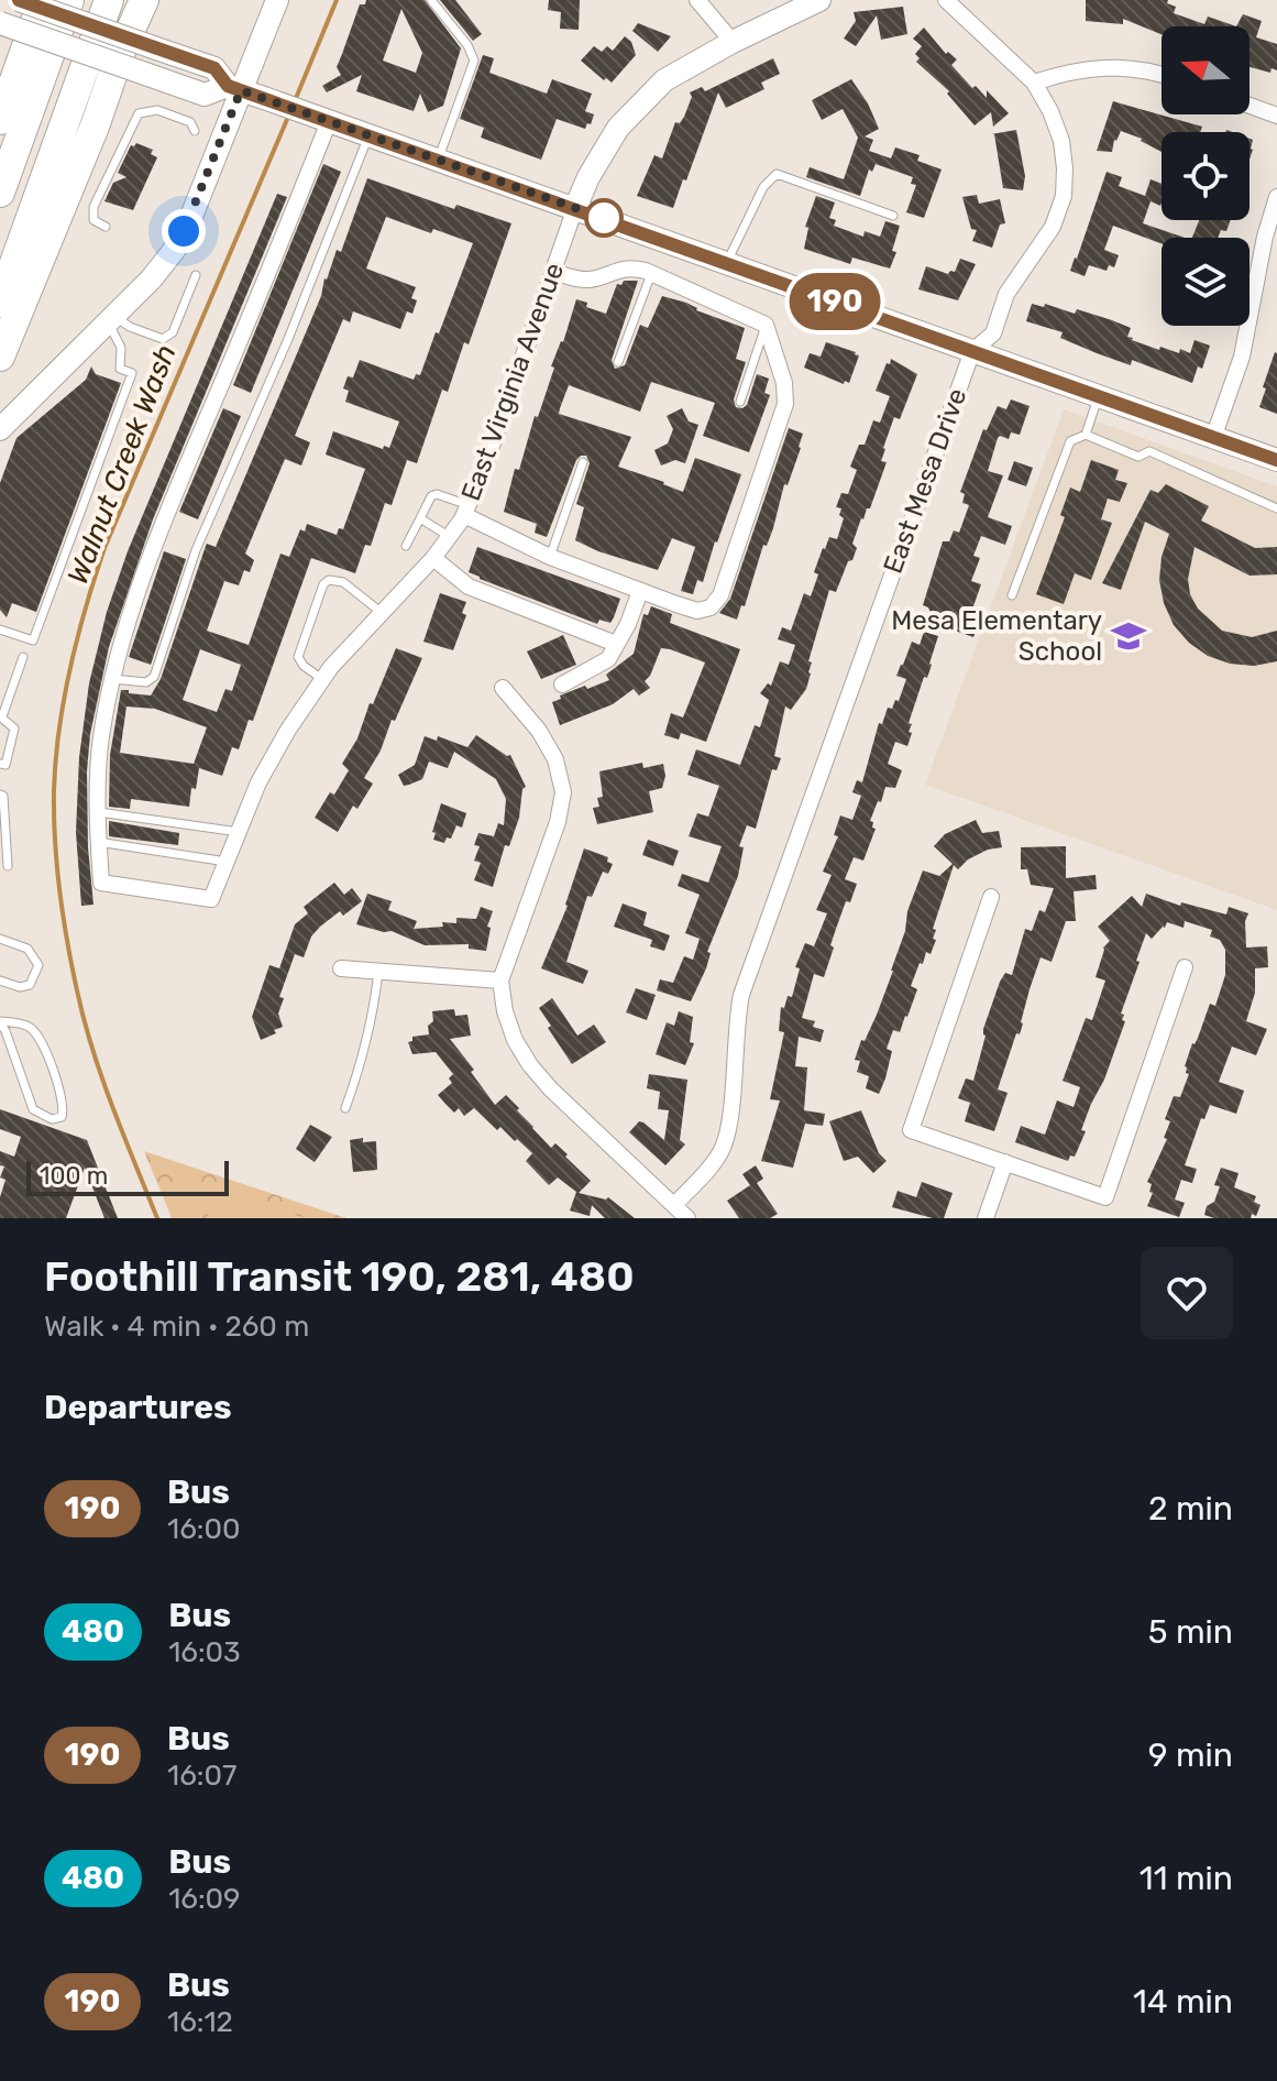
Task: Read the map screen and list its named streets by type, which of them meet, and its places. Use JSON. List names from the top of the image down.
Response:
{
  "streets": {
    "main road": ["East Virginia Avenue"],
    "street": ["East Mesa Drive"]
  },
  "water": ["Walnut Creek Wash"],
  "places": {
    "school or university": ["Mesa Elementary School"]
  },
  "lines": ["bus line 190"],
  "scale_bar": "100 m",
  "north": "left",
  "page": {
    "on_map": "190",
    "scale": "100 m",
    "heading": [
      ["Foothill Transit 190, 281, 480", "Walk · 4 min · 260 m"],
      "Departures"
    ],
    "list": [
      {
        "mark": "190",
        "name": "Bus",
        "note": "16:00",
        "value": "2 min"
      },
      {
        "mark": "480",
        "name": "Bus",
        "note": "16:03",
        "value": "5 min"
      },
      {
        "mark": "190",
        "name": "Bus",
        "note": "16:07",
        "value": "9 min"
      },
      {
        "mark": "480",
        "name": "Bus",
        "note": "16:09",
        "value": "11 min"
      },
      {
        "mark": "190",
        "name": "Bus",
        "note": "16:12",
        "value": "14 min"
      }
    ]
  }
}
